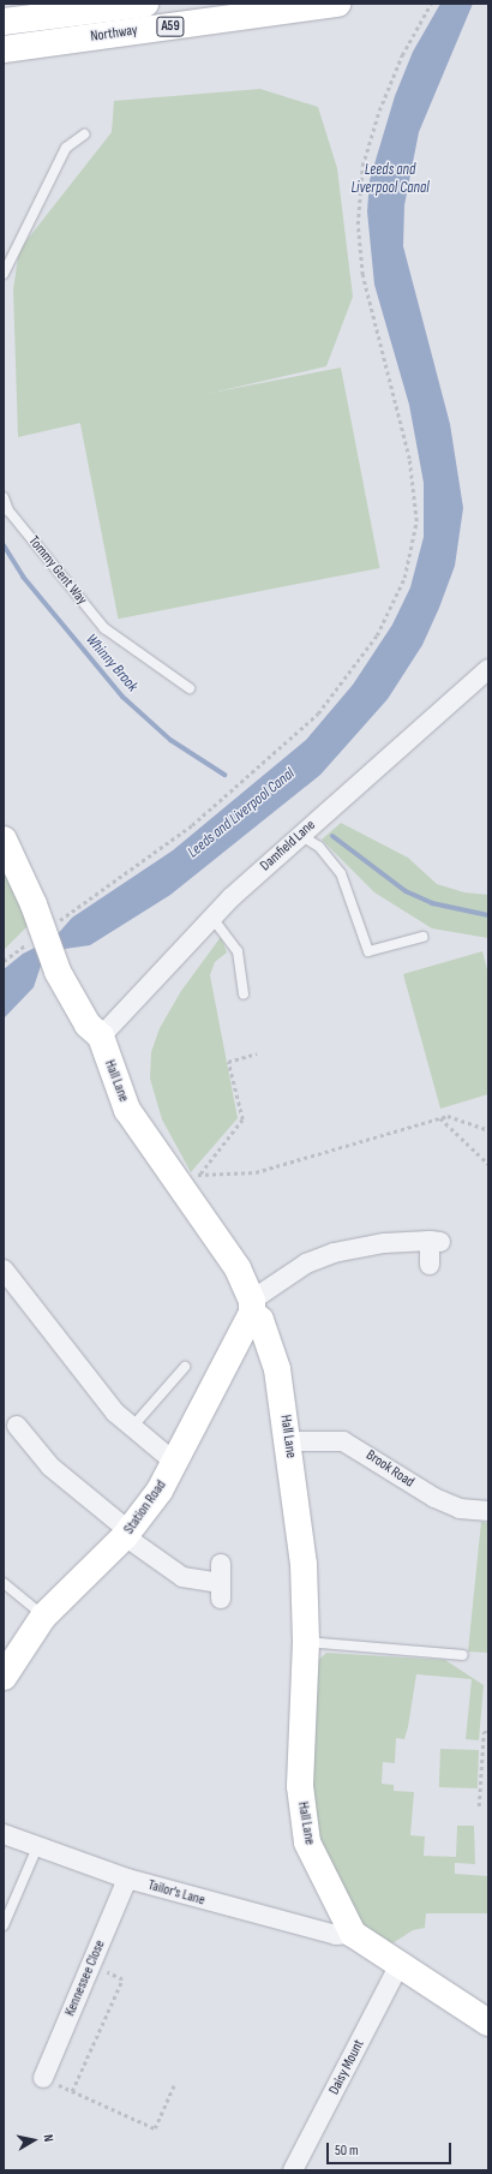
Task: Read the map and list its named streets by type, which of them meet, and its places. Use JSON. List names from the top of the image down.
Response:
{
  "streets": {
    "main road": [
      "A59",
      "Northway",
      "Hall Lane",
      "Station Road"
    ],
    "street": [
      "Damfield Lane",
      "Brook Road",
      "Tailor's Lane",
      "Kennessee Close",
      "Daisy Mount"
    ],
    "lane": ["Tommy Gent Way"]
  },
  "crossings": [
    ["Damfield Lane", "Hall Lane"],
    ["Hall Lane", "Brook Road"],
    ["Hall Lane", "Station Road"],
    ["Hall Lane", "Tailor's Lane"],
    ["Hall Lane", "Daisy Mount"],
    ["Tailor's Lane", "Kennessee Close"]
  ],
  "water": ["Leeds and Liverpool Canal", "Whinny Brook"],
  "scale_bar": "50 m",
  "north": "right"
}
